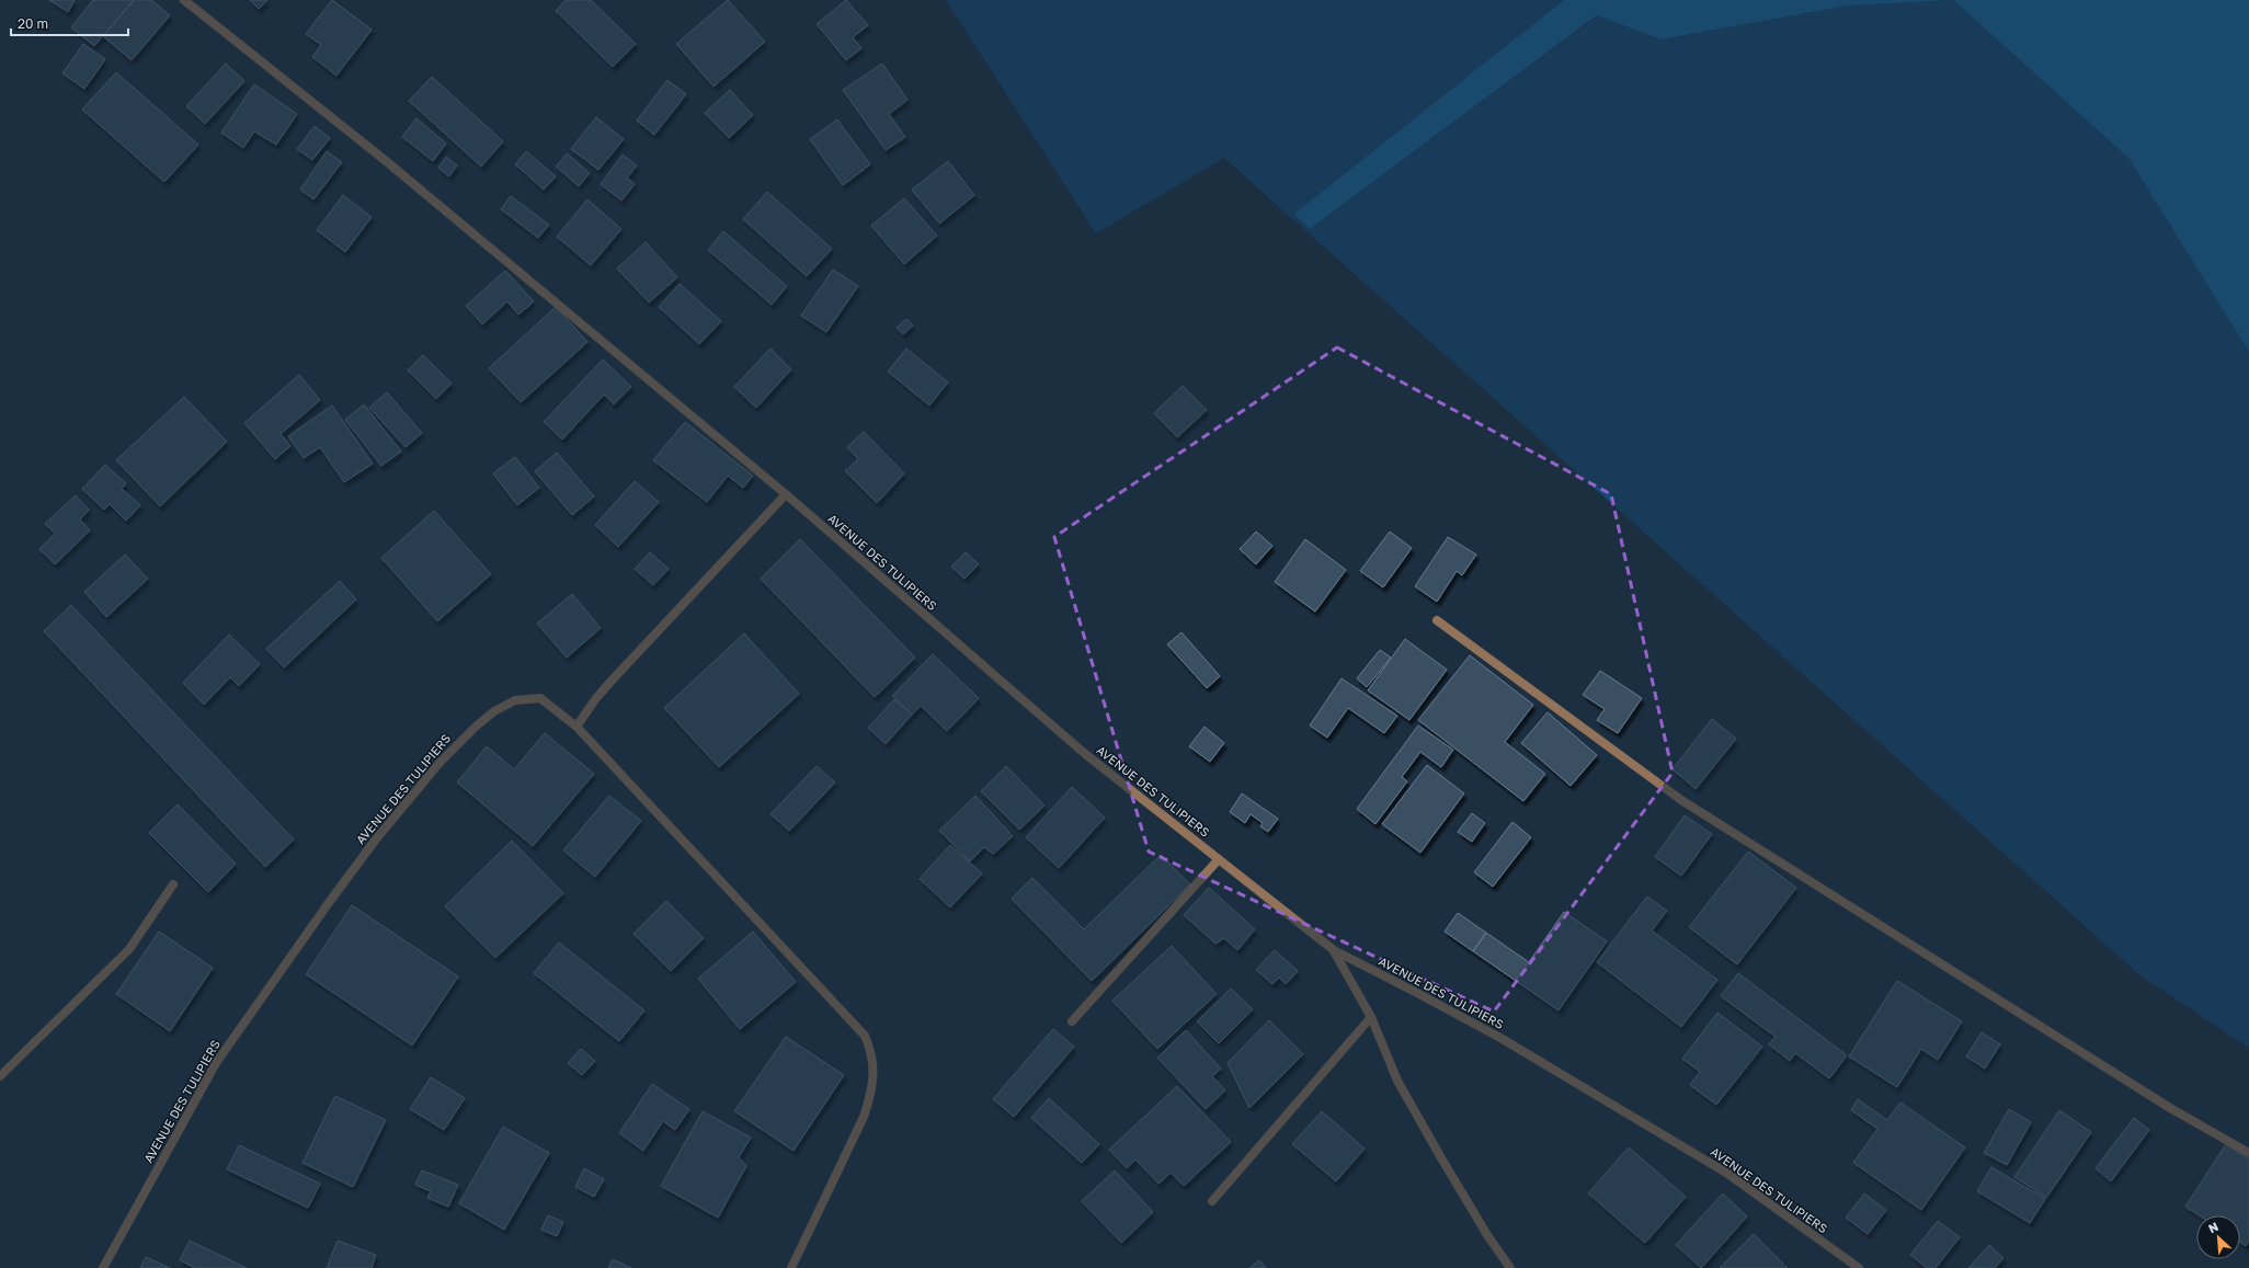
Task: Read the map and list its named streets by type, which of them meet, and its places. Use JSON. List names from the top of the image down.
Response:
{
  "streets": {
    "street": ["AVENUE DES TULIPIERS"]
  },
  "scale_bar": "20 m",
  "north": "top left"
}
